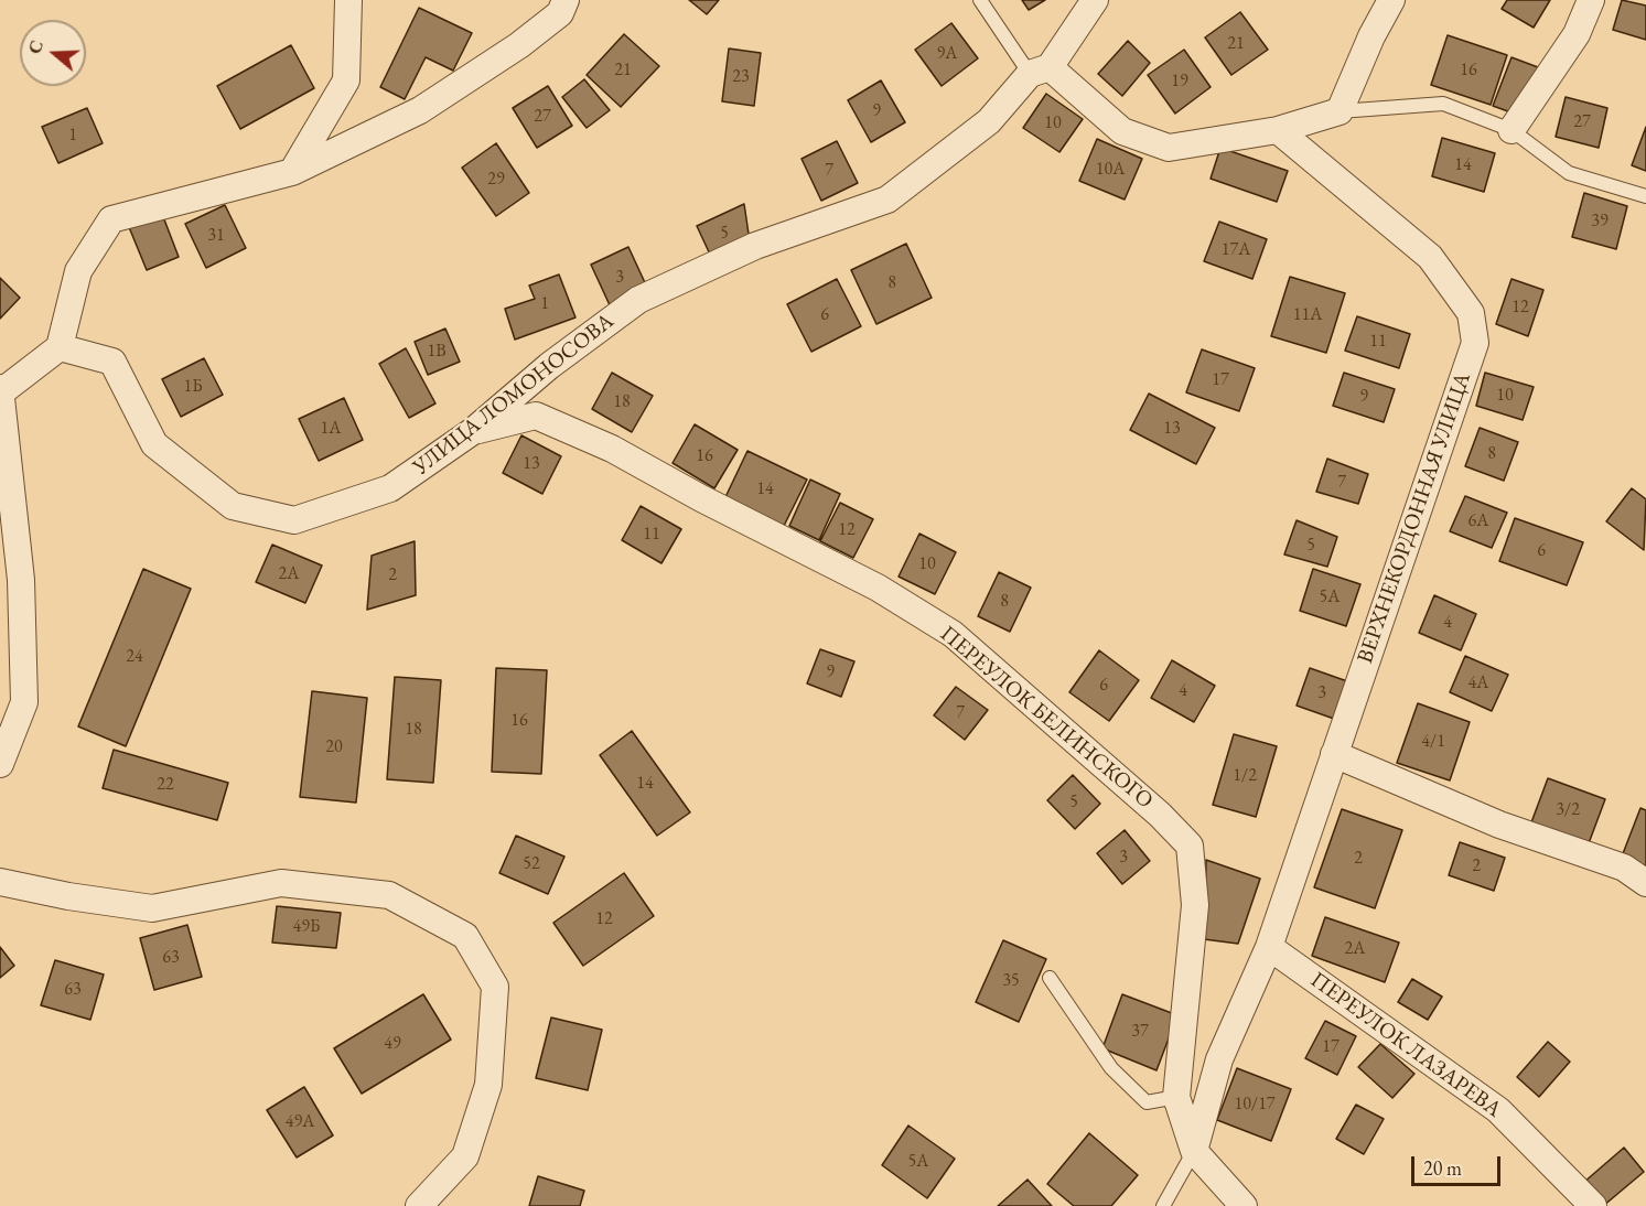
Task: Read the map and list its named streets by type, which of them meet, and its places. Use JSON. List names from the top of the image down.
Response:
{
  "streets": {
    "street": [
      "УЛИЦА ЛОМОНОСОВА",
      "ВЕРХНЕКОРДОННАЯ УЛИЦА",
      "ПЕРЕУЛОК БЕЛИНСКОГО",
      "ПЕРЕУЛОК ЛАЗАРЕВА"
    ]
  },
  "crossings": [
    ["УЛИЦА ЛОМОНОСОВА", "ПЕРЕУЛОК БЕЛИНСКОГО"],
    ["ВЕРХНЕКОРДОННАЯ УЛИЦА", "ПЕРЕУЛОК БЕЛИНСКОГО"],
    ["ВЕРХНЕКОРДОННАЯ УЛИЦА", "ПЕРЕУЛОК ЛАЗАРЕВА"]
  ],
  "house_numbers": [
    "21",
    "9А",
    "21",
    "16",
    "23",
    "19",
    "9",
    "27",
    "27",
    "10",
    "1",
    "14",
    "10А",
    "7",
    "29",
    "39",
    "5",
    "31",
    "17А",
    "3",
    "8",
    "1",
    "12",
    "6",
    "11А",
    "11",
    "1В",
    "17",
    "1Б",
    "10",
    "9",
    "18",
    "1А",
    "13",
    "8",
    "16",
    "13",
    "7",
    "14",
    "6А",
    "12",
    "11",
    "5",
    "6",
    "10",
    "2А",
    "2",
    "5А",
    "8",
    "4",
    "24",
    "9",
    "4А",
    "6",
    "4",
    "3",
    "7",
    "16",
    "18",
    "4/1",
    "20",
    "1/2",
    "14",
    "22",
    "5",
    "3/2",
    "3",
    "2",
    "52",
    "2",
    "12",
    "49Б",
    "2А",
    "63",
    "35",
    "63",
    "37",
    "49",
    "17",
    "10/17",
    "49А",
    "5А"
  ],
  "scale_bar": "20 m",
  "north": "left"
}
